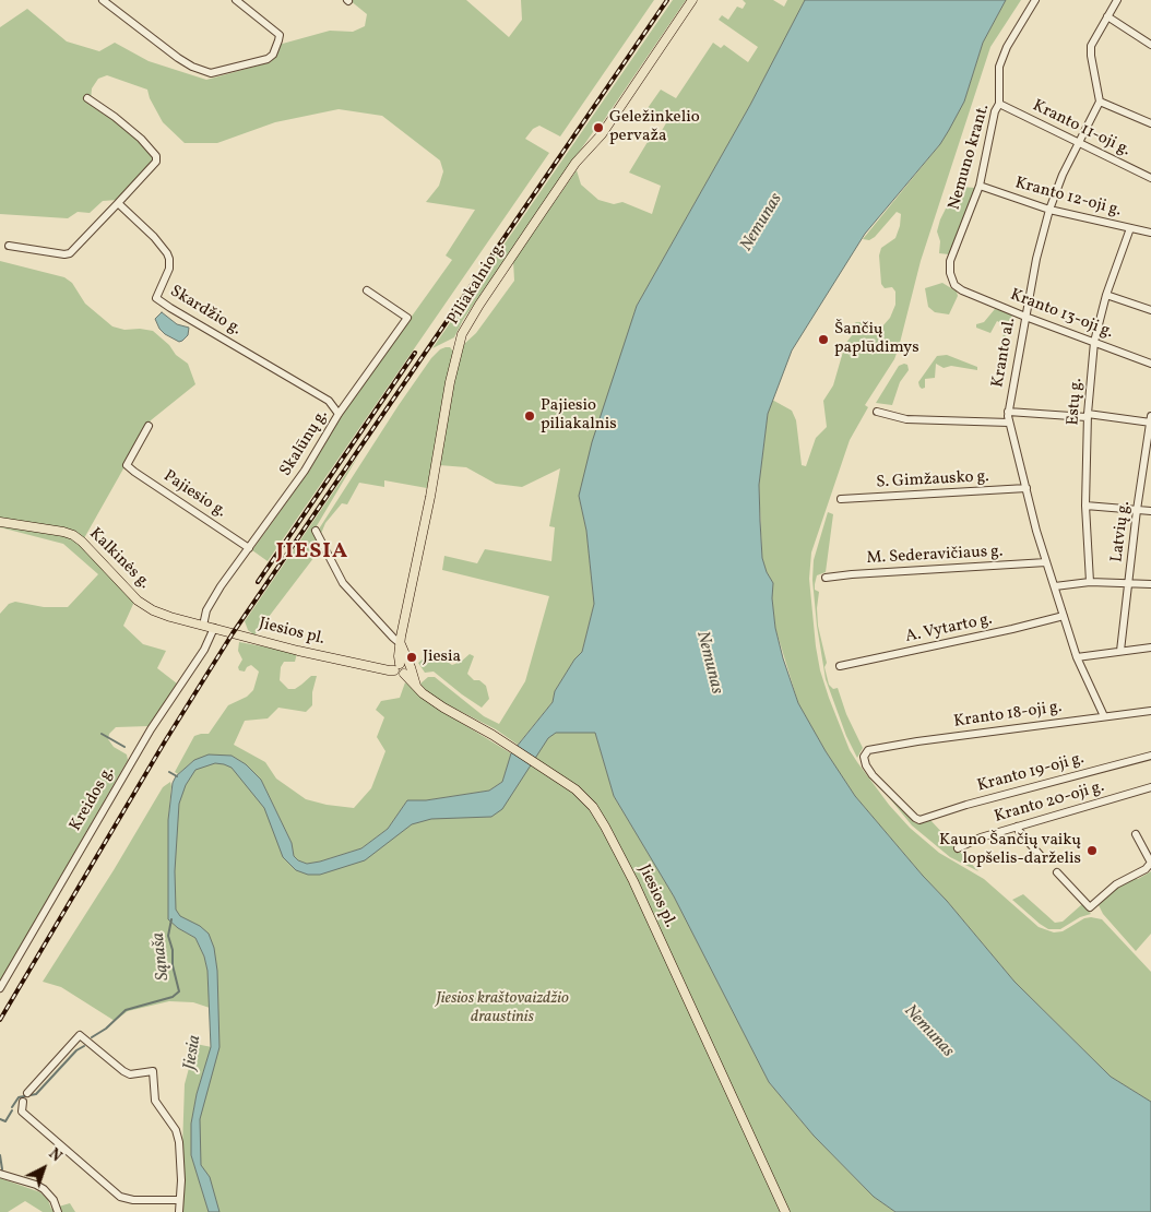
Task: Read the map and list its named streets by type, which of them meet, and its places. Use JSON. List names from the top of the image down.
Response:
{
  "streets": {
    "main road": ["Piliakalnio g.", "Kalkinės g.", "Jiesios pl."],
    "street": [
      "Kranto 11-oji g.",
      "Nemuno krant.",
      "Kranto 12-oji g.",
      "Skardžio g.",
      "Kranto 13-oji g.",
      "Kranto al.",
      "Estų g.",
      "Skalūnų g.",
      "S. Gimžausko g.",
      "Pajiesio g.",
      "Latvių g.",
      "M. Sederavičiaus g.",
      "A. Vytarto g.",
      "Kranto 18-oji g.",
      "Kranto 19-oji g.",
      "Kreidos g.",
      "Kranto 20-oji g."
    ]
  },
  "crossings": [
    ["Kranto 11-oji g.", "Nemuno krant."],
    ["Kranto 11-oji g.", "Kranto al."],
    ["Nemuno krant.", "Kranto 12-oji g."],
    ["Nemuno krant.", "Kranto 13-oji g."],
    ["Kranto 12-oji g.", "Kranto al."],
    ["Kranto 12-oji g.", "Estų g."],
    ["Piliakalnio g.", "Jiesios pl."],
    ["Skardžio g.", "Skalūnų g."],
    ["Kranto 13-oji g.", "Kranto al."],
    ["Kranto 13-oji g.", "Estų g."],
    ["Kranto al.", "S. Gimžausko g."],
    ["Kranto al.", "M. Sederavičiaus g."],
    ["Kranto al.", "A. Vytarto g."],
    ["Kranto al.", "Kranto 18-oji g."],
    ["Skalūnų g.", "Pajiesio g."],
    ["Skalūnų g.", "Kalkinės g."],
    ["Kalkinės g.", "Jiesios pl."],
    ["Kalkinės g.", "Kreidos g."],
    ["Jiesios pl.", "Kreidos g."],
    ["Kranto 18-oji g.", "Kranto 19-oji g."]
  ],
  "districts": ["JIESIA"],
  "water": ["Nemunas", "Sąnaša", "Jiesia"],
  "parks": ["Jiesios kraštovaizdžio draustinis"],
  "places": [
    "Geležinkelio pervaža",
    "Šančių paplūdimys",
    "Pajiesio piliakalnis",
    "Jiesia",
    "Kauno Šančių vaikų lopšelis-darželis"
  ],
  "north": "top right"
}
